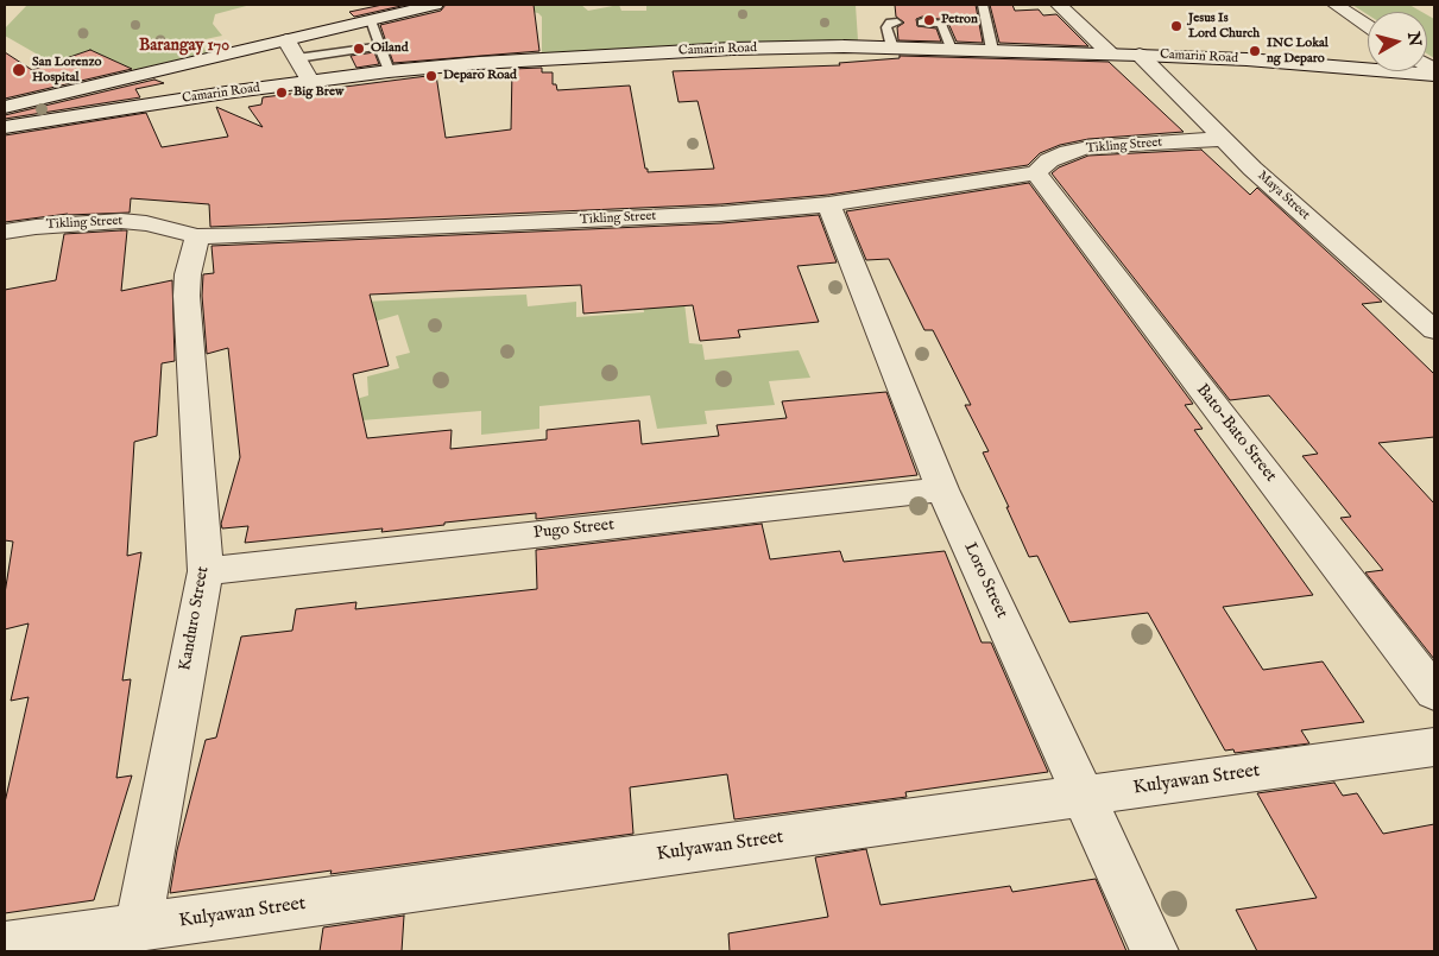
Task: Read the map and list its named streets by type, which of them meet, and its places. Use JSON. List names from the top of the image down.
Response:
{
  "streets": {
    "street": [
      "Camarin Road",
      "Tikling Street",
      "Maya Street",
      "Bato-Bato Street",
      "Pugo Street",
      "Loro Street",
      "Kanduro Street",
      "Kulyawan Street"
    ]
  },
  "crossings": [
    ["Camarin Road", "Maya Street"],
    ["Tikling Street", "Maya Street"],
    ["Tikling Street", "Bato-Bato Street"],
    ["Tikling Street", "Loro Street"],
    ["Tikling Street", "Kanduro Street"],
    ["Pugo Street", "Loro Street"],
    ["Pugo Street", "Kanduro Street"],
    ["Loro Street", "Kulyawan Street"],
    ["Kanduro Street", "Kulyawan Street"]
  ],
  "districts": ["Barangay 170"],
  "places": [
    "Petron",
    "Jesus Is Lord Church",
    "Oiland",
    "INC Lokal ng Deparo",
    "San Lorenzo Hospital",
    "Deparo Road",
    "Big Brew"
  ],
  "north": "right"
}
